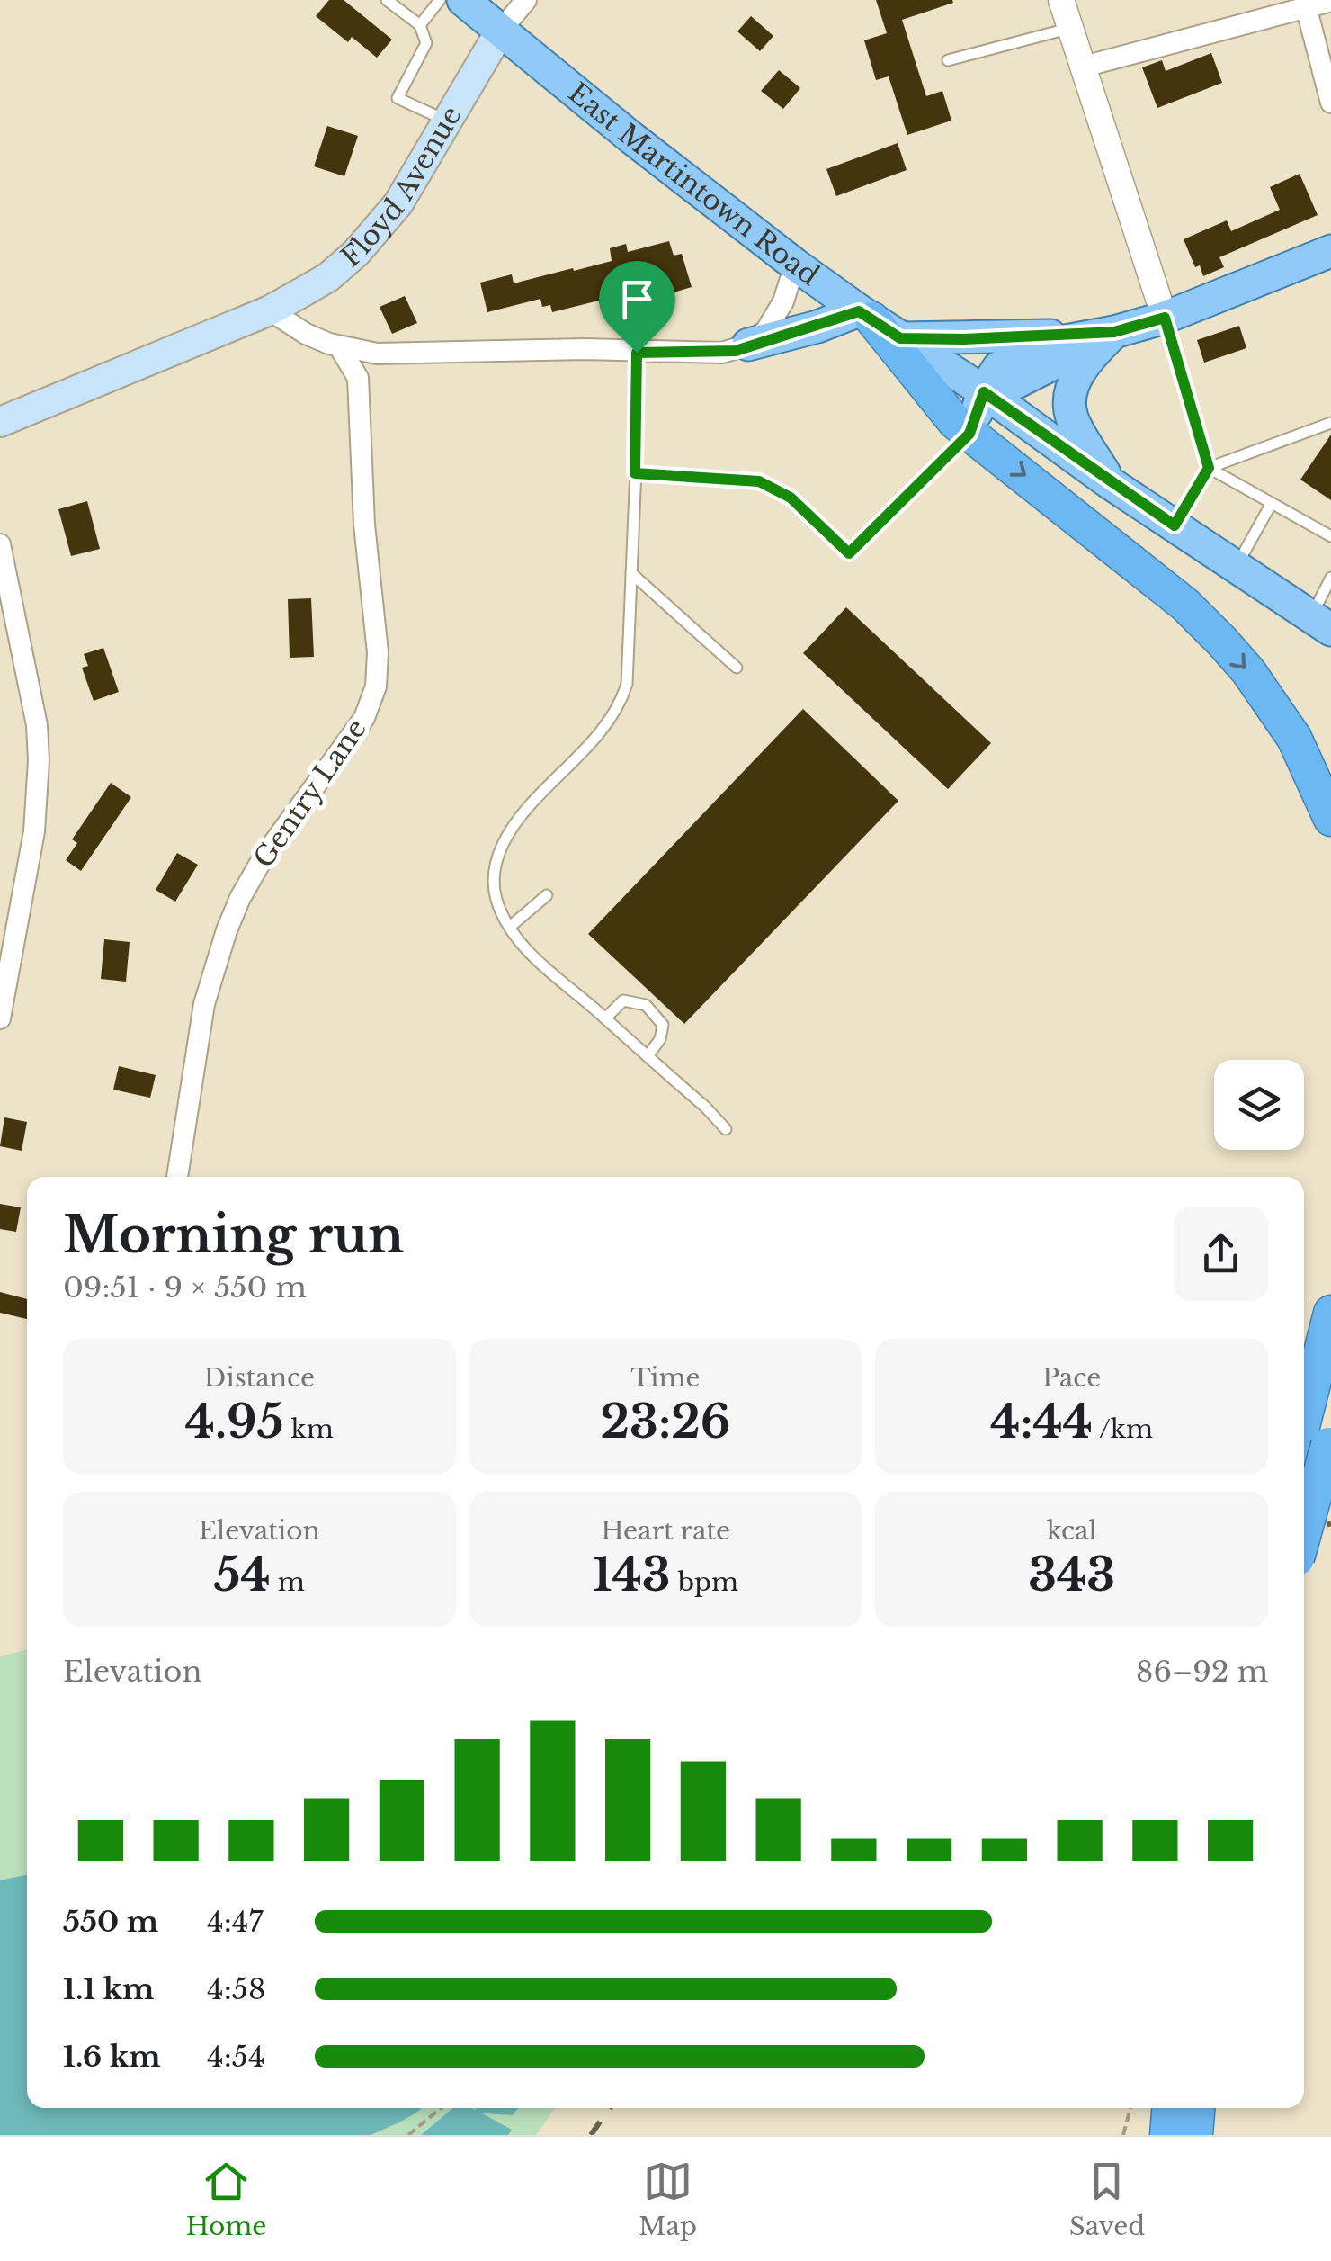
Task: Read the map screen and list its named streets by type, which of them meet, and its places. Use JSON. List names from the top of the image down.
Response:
{
  "streets": {
    "main road": ["East Martintown Road", "Floyd Avenue"],
    "street": ["Gentry Lane"]
  },
  "crossings": [
    ["East Martintown Road", "Floyd Avenue"]
  ],
  "page": {
    "heading": ["Morning run", "09:51 · 9 × 550 m"],
    "stats": [
      ["Distance", "4.95 km"],
      ["Time", "23:26"],
      ["Pace", "4:44 /km"],
      ["Elevation", "54 m"],
      ["Heart rate", "143 bpm"],
      ["kcal", "343"]
    ],
    "chart": ["Elevation", "86–92 m"],
    "list": [
      {
        "name": "550 m",
        "note": "4:47"
      },
      {
        "name": "1.1 km",
        "note": "4:58"
      },
      {
        "name": "1.6 km",
        "note": "4:54"
      }
    ],
    "tabs": ["Home", "Map", "Saved"]
  }
}
